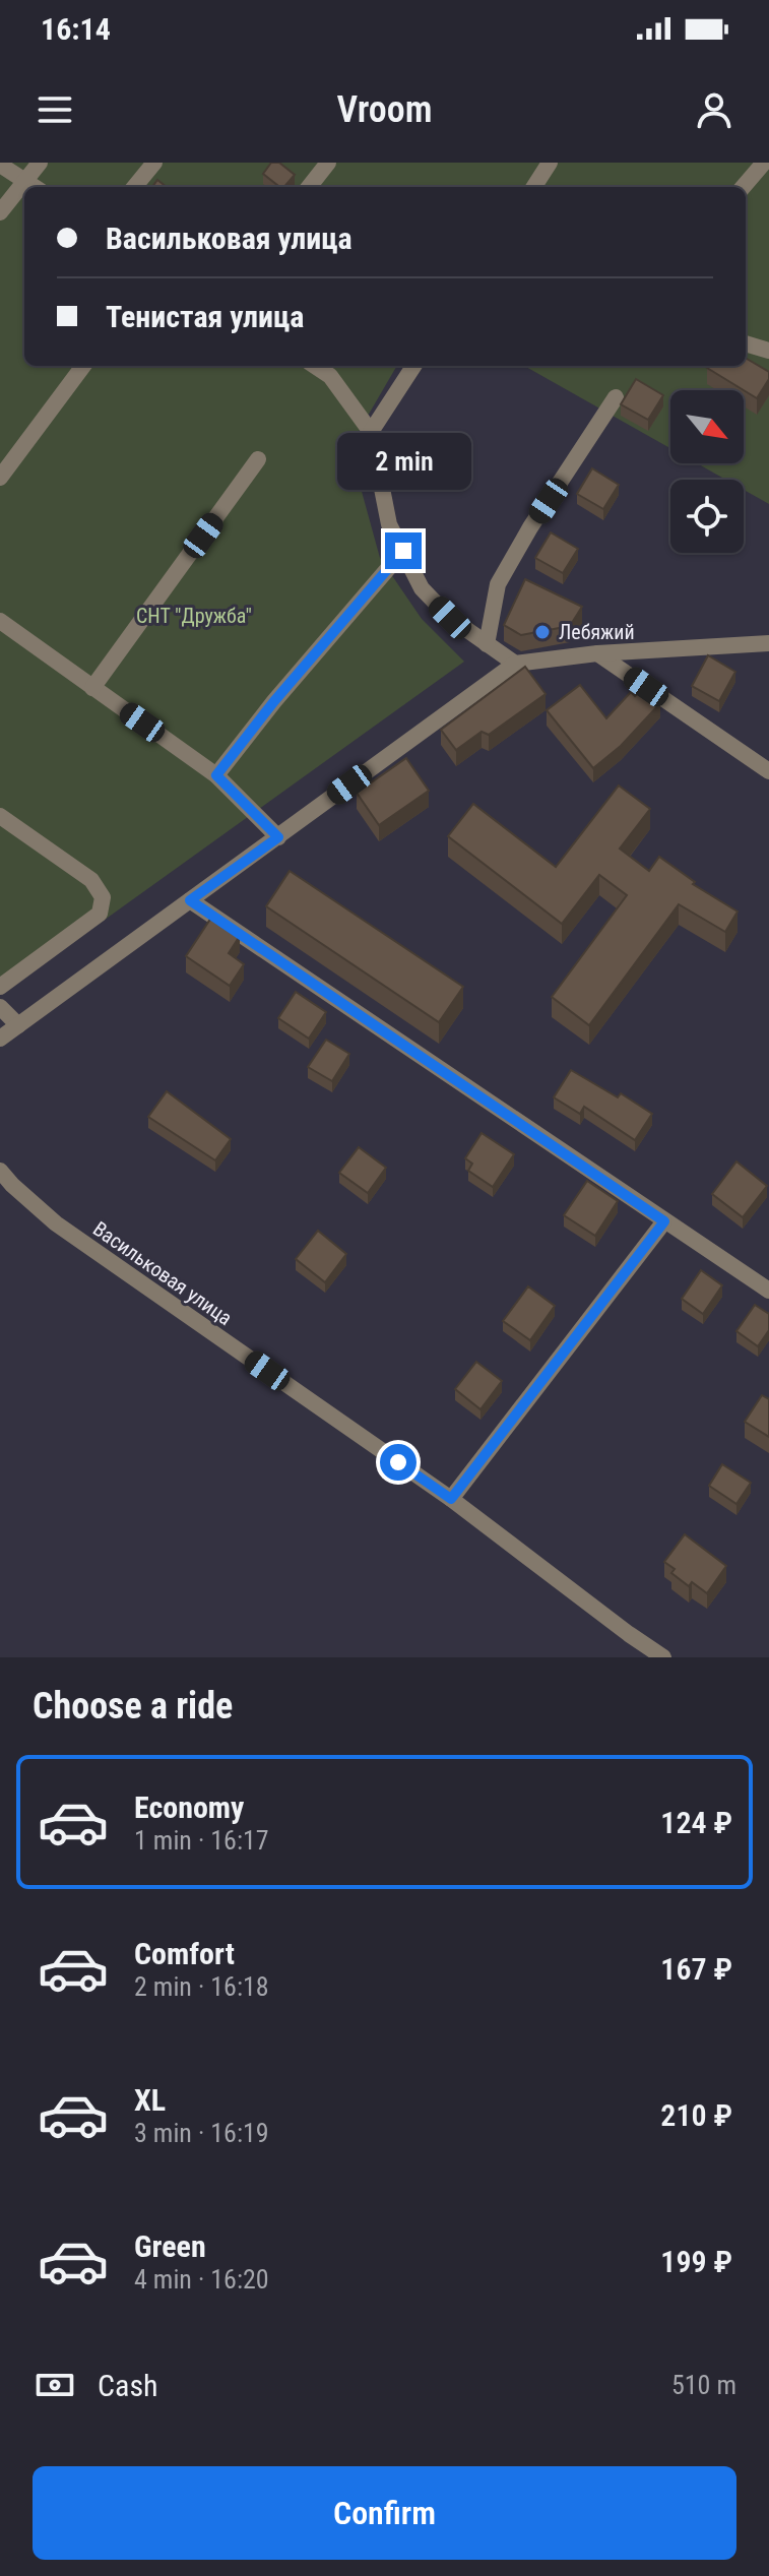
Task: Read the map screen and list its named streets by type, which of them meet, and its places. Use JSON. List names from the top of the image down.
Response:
{
  "streets": {
    "street": ["Васильковая улица"]
  },
  "parks": ["СНТ \"Дружба\""],
  "places": ["Лебяжий"],
  "north": "bottom right",
  "page": {
    "status": "16:14",
    "header": "Vroom",
    "banner": ["Васильковая улица", "Тенистая улица"],
    "bubble": "2 min",
    "heading": "Choose a ride",
    "list": [
      {
        "name": "Economy",
        "note": "1 min · 16:17",
        "value": "124 ₽"
      },
      {
        "name": "Comfort",
        "note": "2 min · 16:18",
        "value": "167 ₽"
      },
      {
        "name": "XL",
        "note": "3 min · 16:19",
        "value": "210 ₽"
      },
      {
        "name": "Green",
        "note": "4 min · 16:20",
        "value": "199 ₽"
      }
    ],
    "pay": ["Cash", "510 m"],
    "buttons": "Confirm"
  }
}
